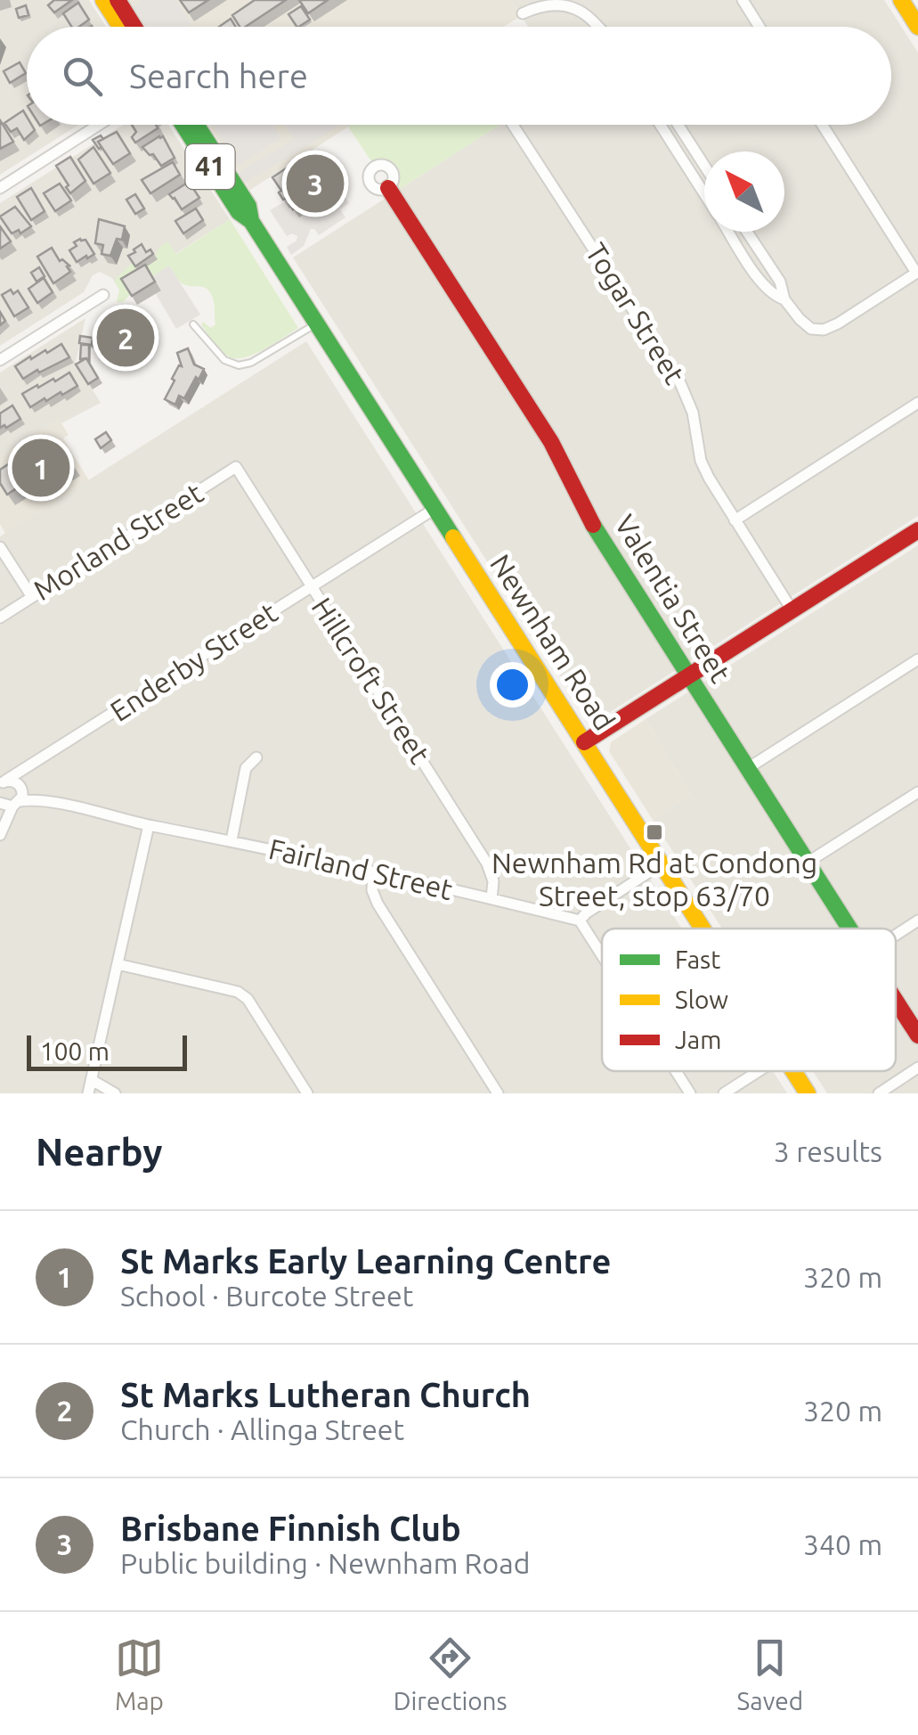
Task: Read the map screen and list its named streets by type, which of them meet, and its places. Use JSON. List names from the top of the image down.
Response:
{
  "streets": {
    "street": [
      "41",
      "Togar Street",
      "Morland Street",
      "Valentia Street",
      "Newnham Road",
      "Enderby Street",
      "Hillcroft Street",
      "Fairland Street"
    ]
  },
  "crossings": [
    ["Morland Street", "Hillcroft Street"],
    ["Newnham Road", "Enderby Street"],
    ["Enderby Street", "Hillcroft Street"],
    ["Enderby Street", "Fairland Street"],
    ["Hillcroft Street", "Fairland Street"]
  ],
  "places": {
    "transit": ["Newnham Rd at Condong Street, stop 63/70"]
  },
  "legend": ["Fast", "Slow", "Jam"],
  "scale_bar": "100 m",
  "north": "top left",
  "page": {
    "search": "Search here",
    "pins": ["3", "2", "1"],
    "scale": "100 m",
    "heading": ["Nearby", "3 results"],
    "list": [
      {
        "mark": "1",
        "name": "St Marks Early Learning Centre",
        "note": "School · Burcote Street",
        "value": "320 m"
      },
      {
        "mark": "2",
        "name": "St Marks Lutheran Church",
        "note": "Church · Allinga Street",
        "value": "320 m"
      },
      {
        "mark": "3",
        "name": "Brisbane Finnish Club",
        "note": "Public building · Newnham Road",
        "value": "340 m"
      }
    ],
    "nav": ["Map", "Directions", "Saved"]
  }
}
